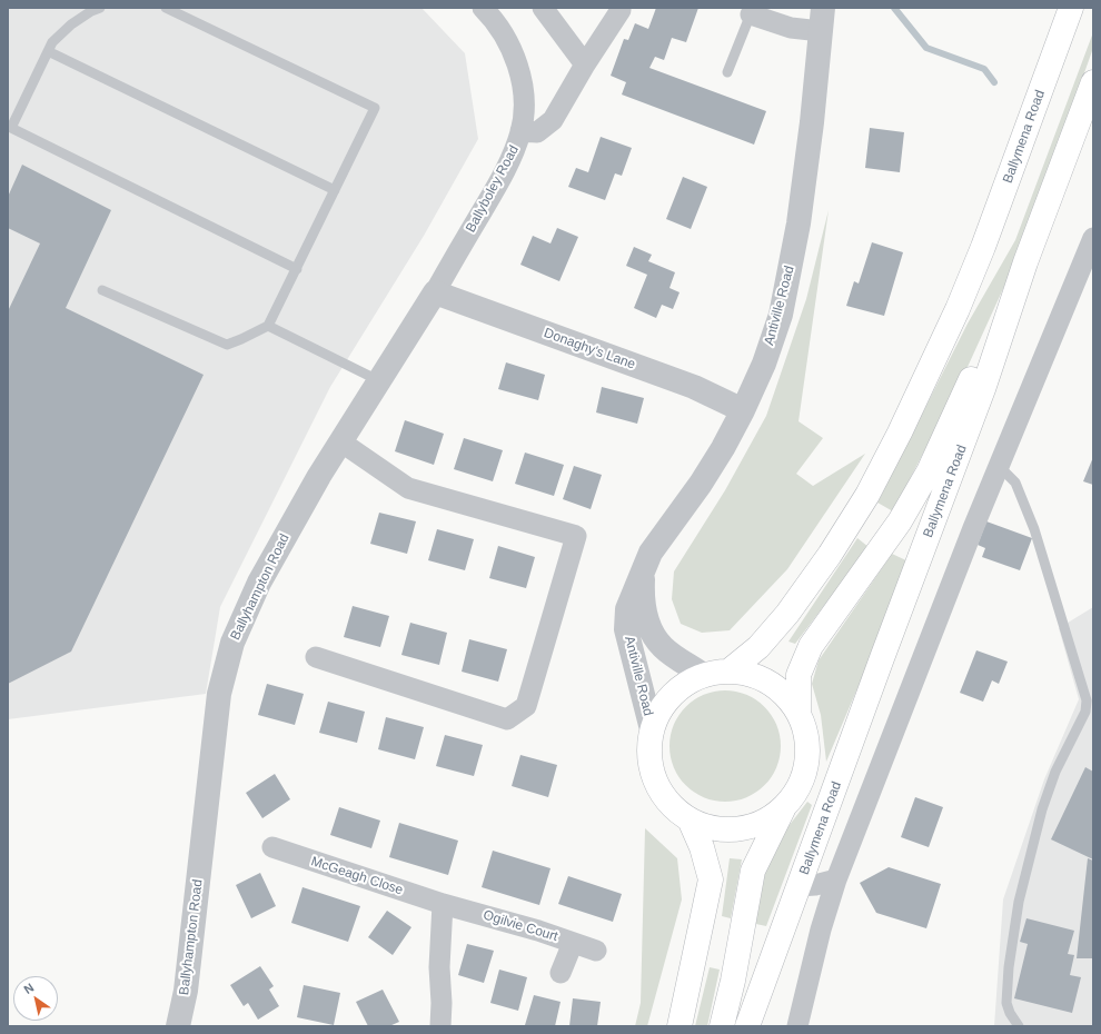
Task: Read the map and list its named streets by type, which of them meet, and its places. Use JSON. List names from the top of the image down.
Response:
{
  "streets": {
    "highway": ["Ballymena Road"],
    "street": [
      "Ballyboley Road",
      "Antiville Road",
      "Donaghy's Lane",
      "Ballyhampton Road",
      "McGeagh Close",
      "Ogilvie Court"
    ]
  },
  "crossings": [
    ["Ballymena Road", "Antiville Road"],
    ["Ballyboley Road", "Donaghy's Lane"],
    ["Ballyboley Road", "Ballyhampton Road"],
    ["Antiville Road", "Donaghy's Lane"],
    ["Donaghy's Lane", "Ballyhampton Road"],
    ["McGeagh Close", "Ogilvie Court"]
  ],
  "north": "top left"
}
